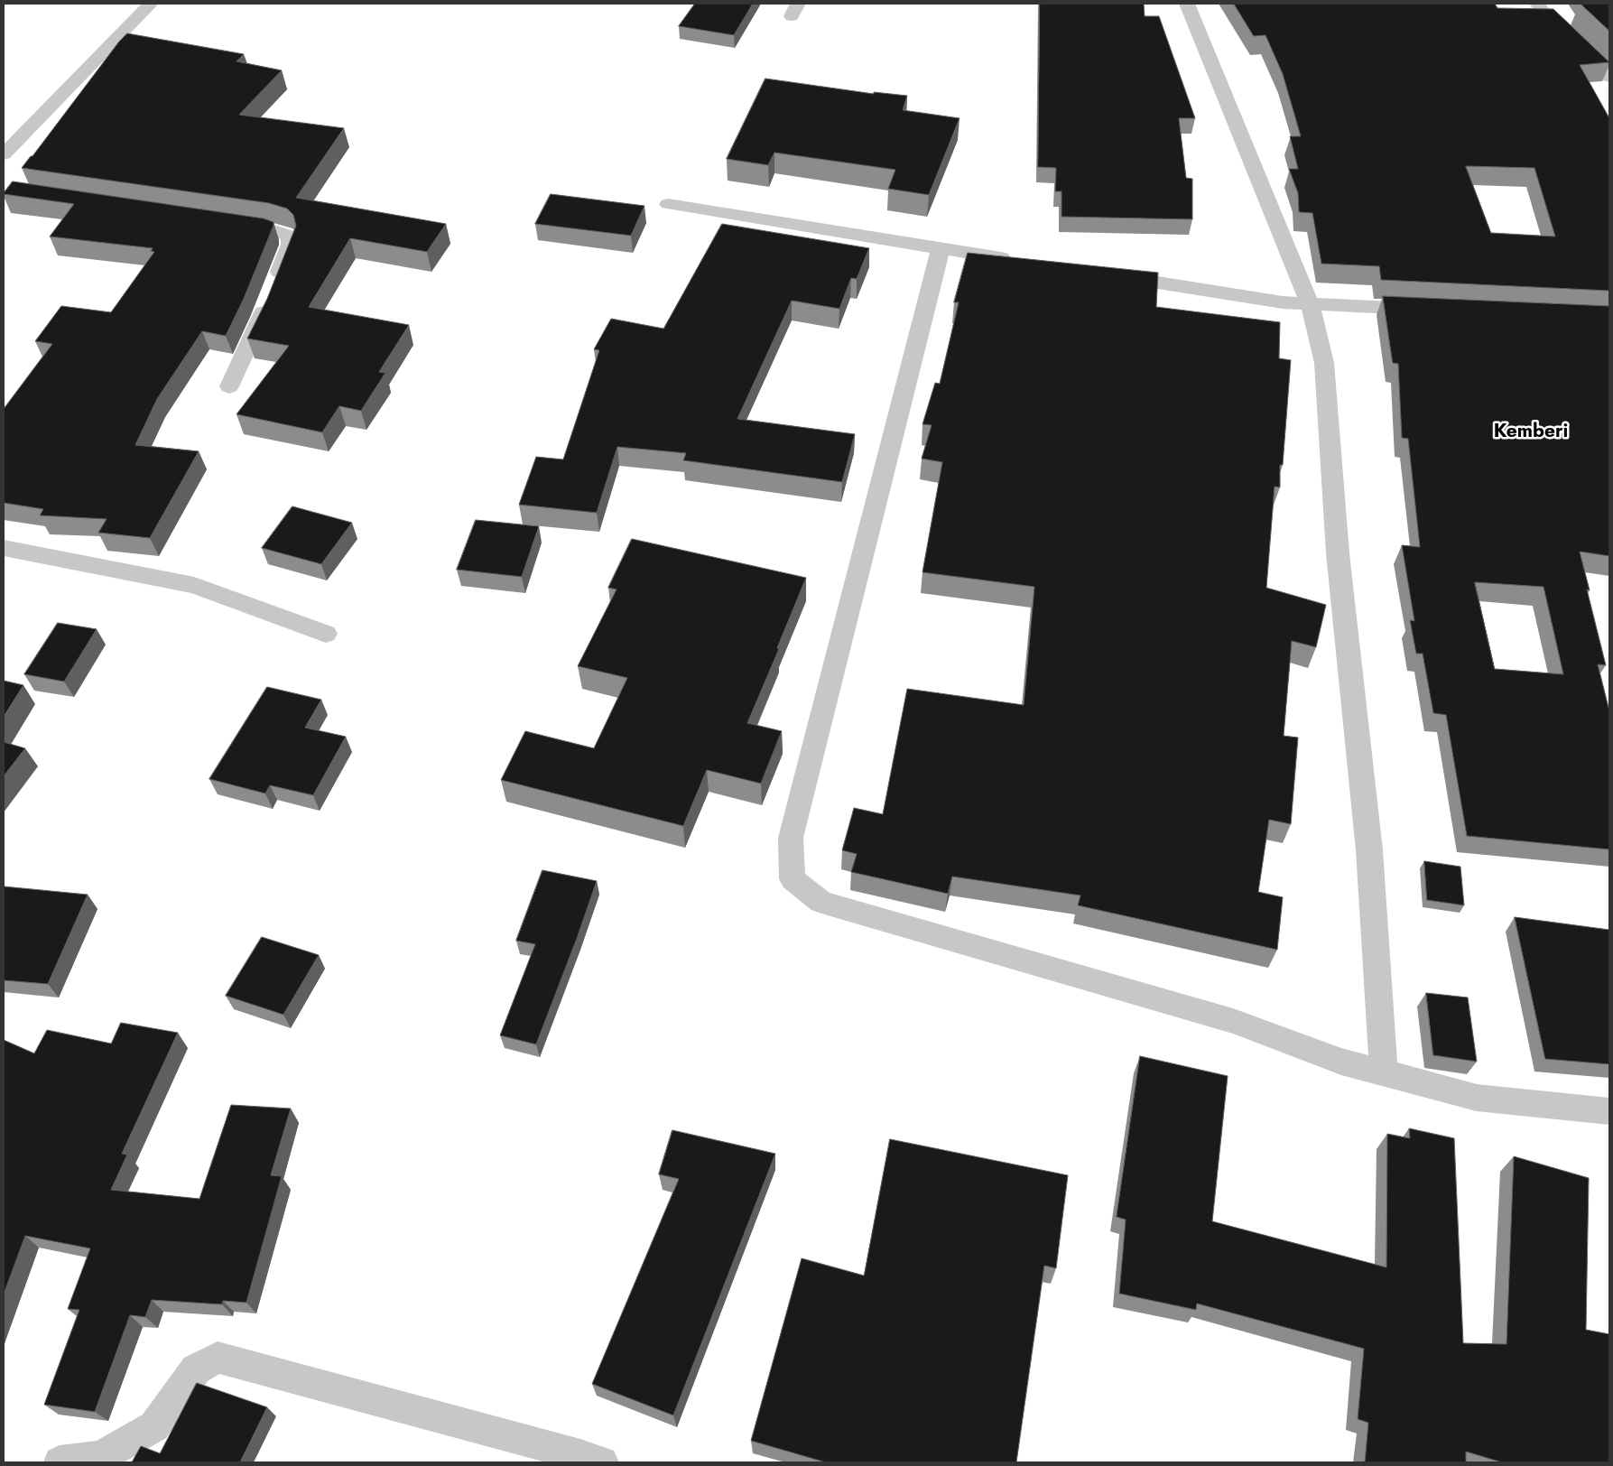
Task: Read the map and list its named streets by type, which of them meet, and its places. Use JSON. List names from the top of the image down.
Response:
{
  "districts": ["Kemberi"]
}
